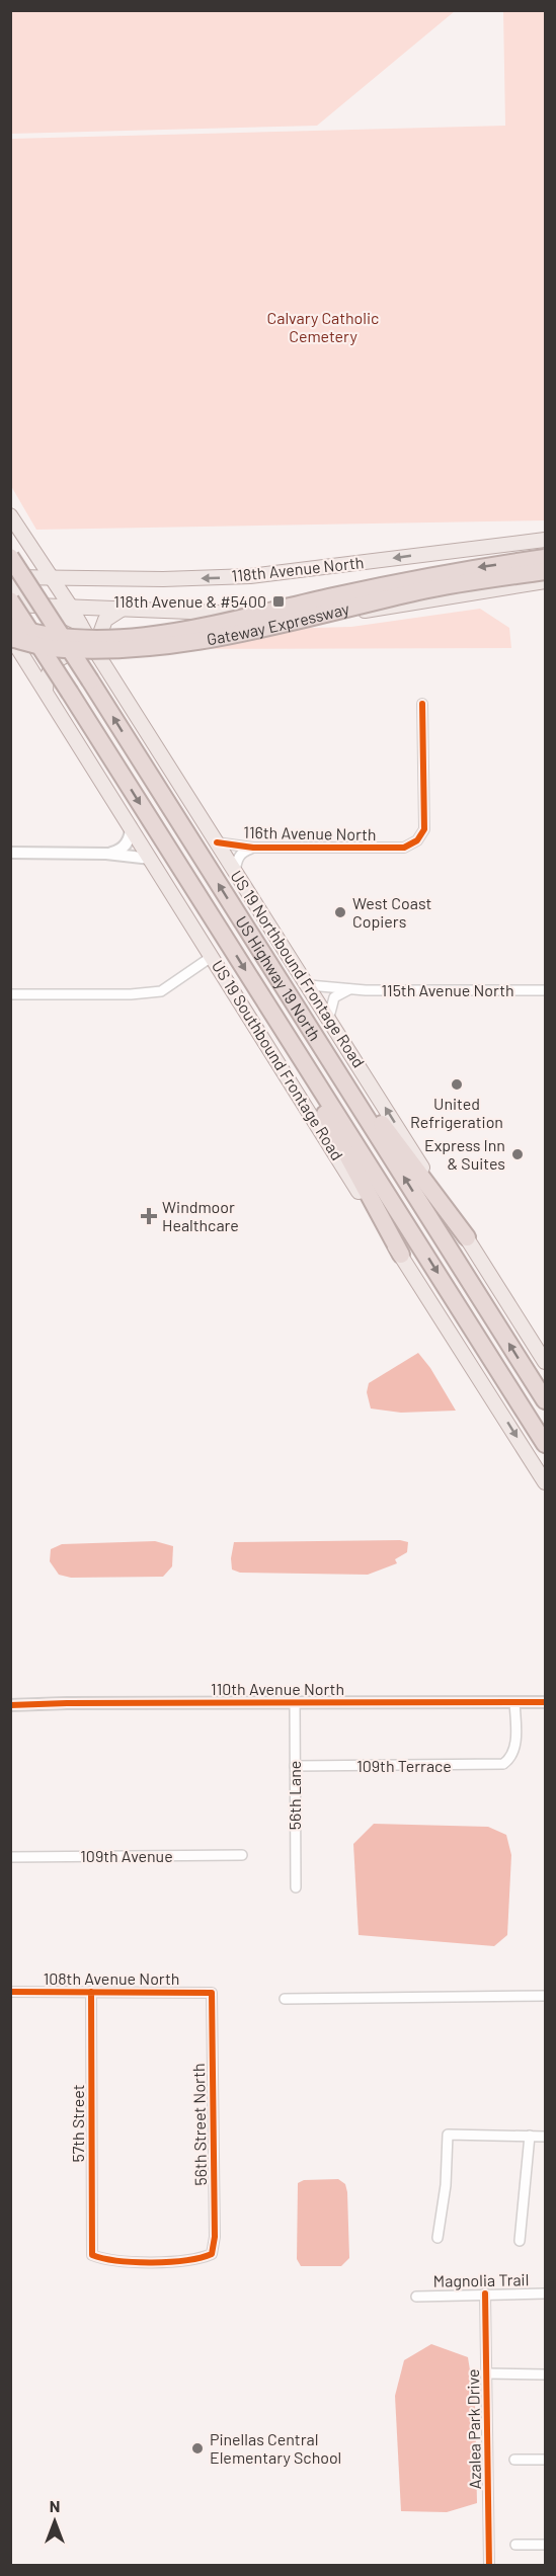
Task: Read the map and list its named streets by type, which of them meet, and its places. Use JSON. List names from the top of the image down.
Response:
{
  "streets": {
    "highway": ["Gateway Expressway", "US Highway 19 North"],
    "main road": ["118th Avenue North", "US 19 Northbound Frontage Road", "US 19 Southbound Frontage Road"],
    "street": [
      "116th Avenue North",
      "115th Avenue North",
      "110th Avenue North",
      "109th Terrace",
      "56th Lane",
      "109th Avenue",
      "108th Avenue North",
      "57th Street",
      "56th Street North",
      "Magnolia Trail",
      "Azalea Park Drive"
    ]
  },
  "crossings": [
    ["118th Avenue North", "US 19 Northbound Frontage Road"],
    ["118th Avenue North", "US Highway 19 North"],
    ["Gateway Expressway", "US 19 Southbound Frontage Road"],
    ["116th Avenue North", "US 19 Northbound Frontage Road"],
    ["US 19 Northbound Frontage Road", "115th Avenue North"],
    ["110th Avenue North", "109th Terrace"],
    ["110th Avenue North", "56th Lane"],
    ["109th Terrace", "56th Lane"],
    ["108th Avenue North", "57th Street"],
    ["108th Avenue North", "56th Street North"],
    ["57th Street", "56th Street North"],
    ["Magnolia Trail", "Azalea Park Drive"]
  ],
  "parks": ["Calvary Catholic Cemetery"],
  "places": {
    "transit": ["118th Avenue & #5400"],
    "other": [
      "West Coast Copiers",
      "United Refrigeration",
      "Express Inn & Suites",
      "Pinellas Central Elementary School"
    ],
    "health": ["Windmoor Healthcare"]
  },
  "north": "top"
}
